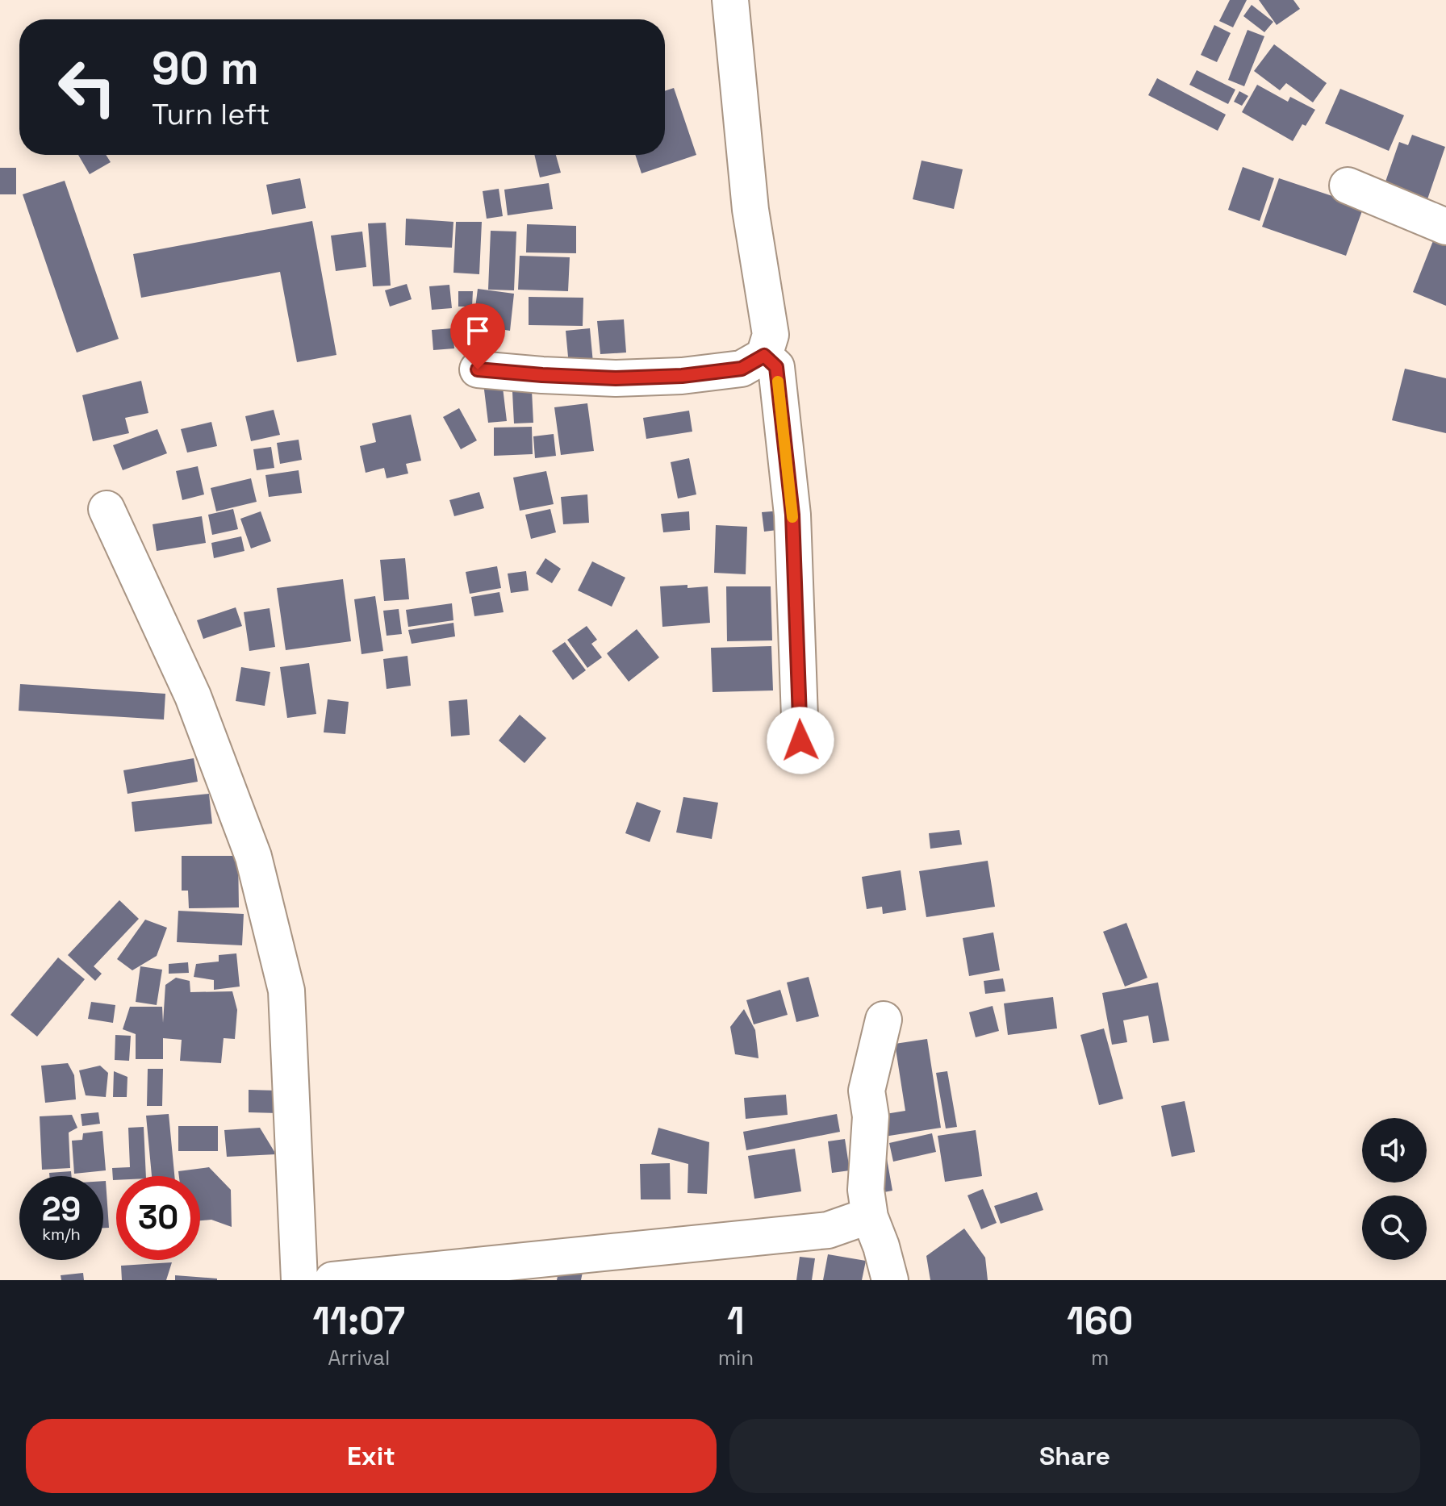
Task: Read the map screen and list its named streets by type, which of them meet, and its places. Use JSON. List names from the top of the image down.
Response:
{
  "page": {
    "turn": ["90 m", "Turn left"],
    "speed": "29 km/h",
    "limit": "30",
    "eta": [
      "11:07",
      "Arrival",
      "1",
      "min",
      "160",
      "m"
    ],
    "buttons": ["Exit", "Share"]
  }
}
